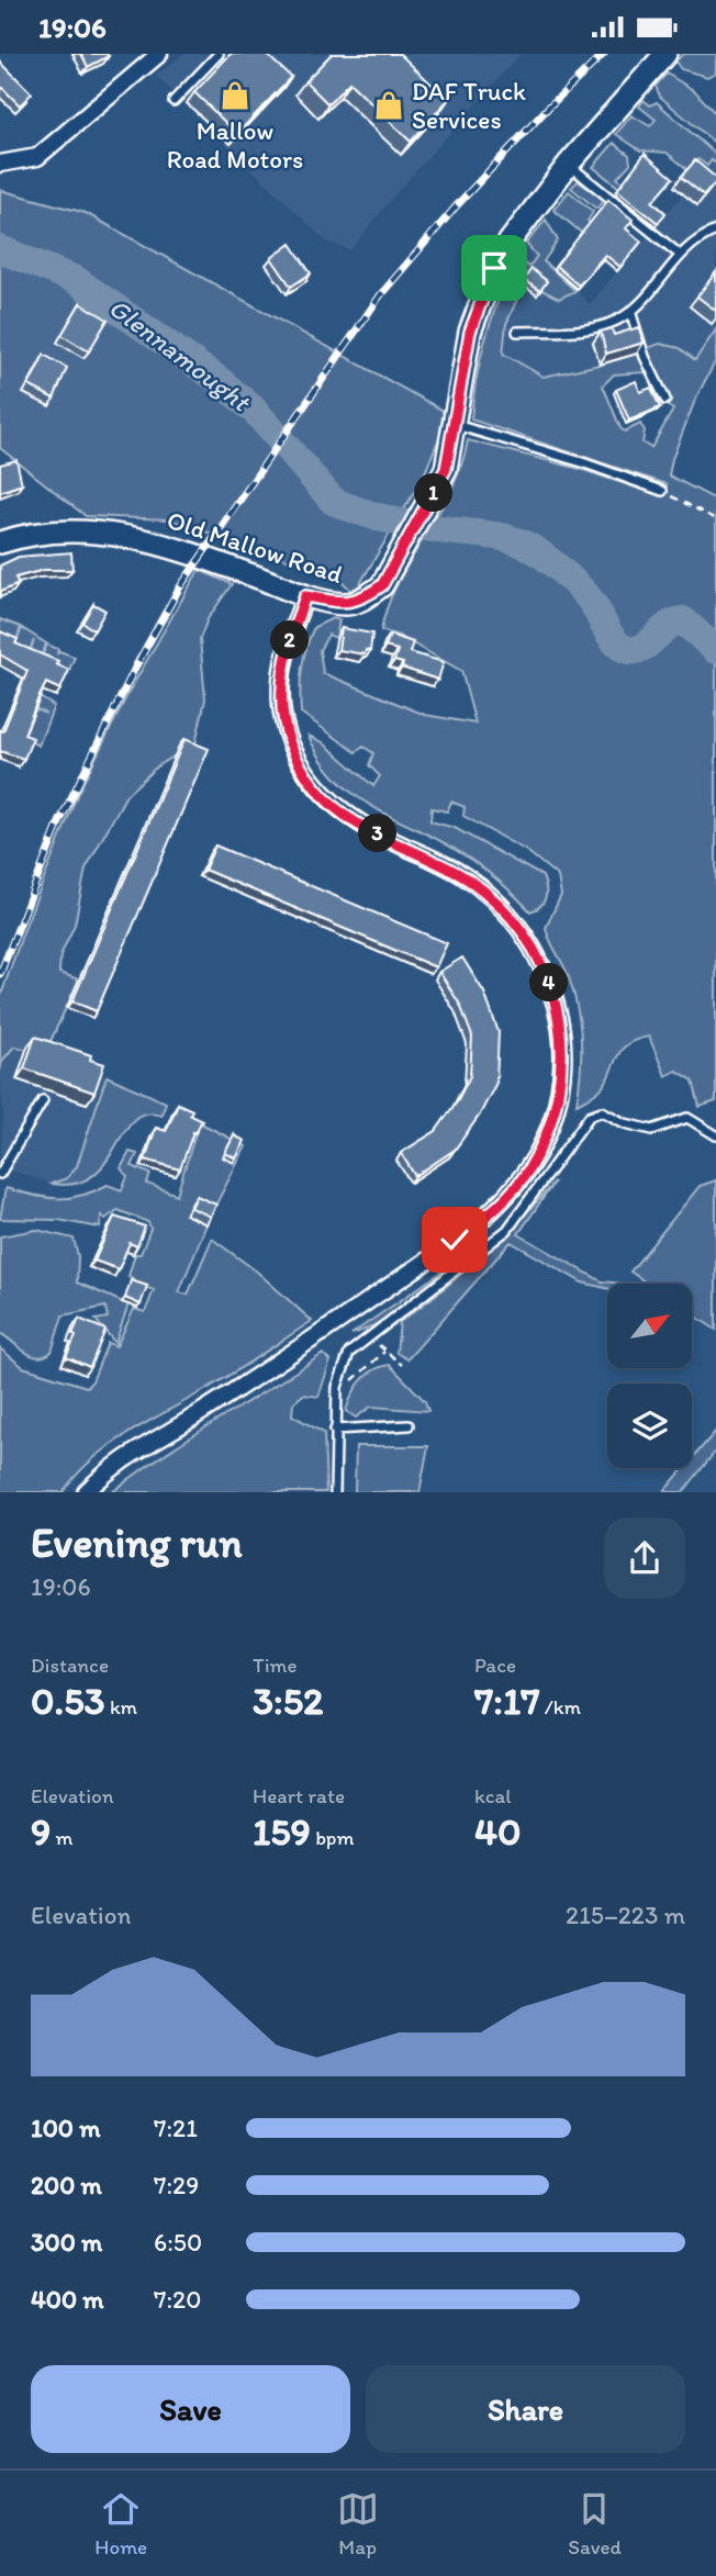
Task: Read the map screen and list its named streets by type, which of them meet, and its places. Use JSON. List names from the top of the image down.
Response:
{
  "streets": {
    "street": ["Old Mallow Road"]
  },
  "water": ["Glennamought"],
  "places": {
    "shop": ["Mallow Road Motors", "DAF Truck Services"]
  },
  "north": "top right",
  "page": {
    "status": "19:06",
    "pins": [
      "1",
      "2",
      "3",
      "4"
    ],
    "heading": ["Evening run", "19:06"],
    "stats": [
      ["Distance", "0.53 km"],
      ["Time", "3:52"],
      ["Pace", "7:17 /km"],
      ["Elevation", "9 m"],
      ["Heart rate", "159 bpm"],
      ["kcal", "40"]
    ],
    "chart": ["Elevation", "215–223 m"],
    "list": [
      {
        "name": "100 m",
        "note": "7:21"
      },
      {
        "name": "200 m",
        "note": "7:29"
      },
      {
        "name": "300 m",
        "note": "6:50"
      },
      {
        "name": "400 m",
        "note": "7:20"
      }
    ],
    "buttons": ["Save", "Share"],
    "tabs": ["Home", "Map", "Saved"]
  }
}
